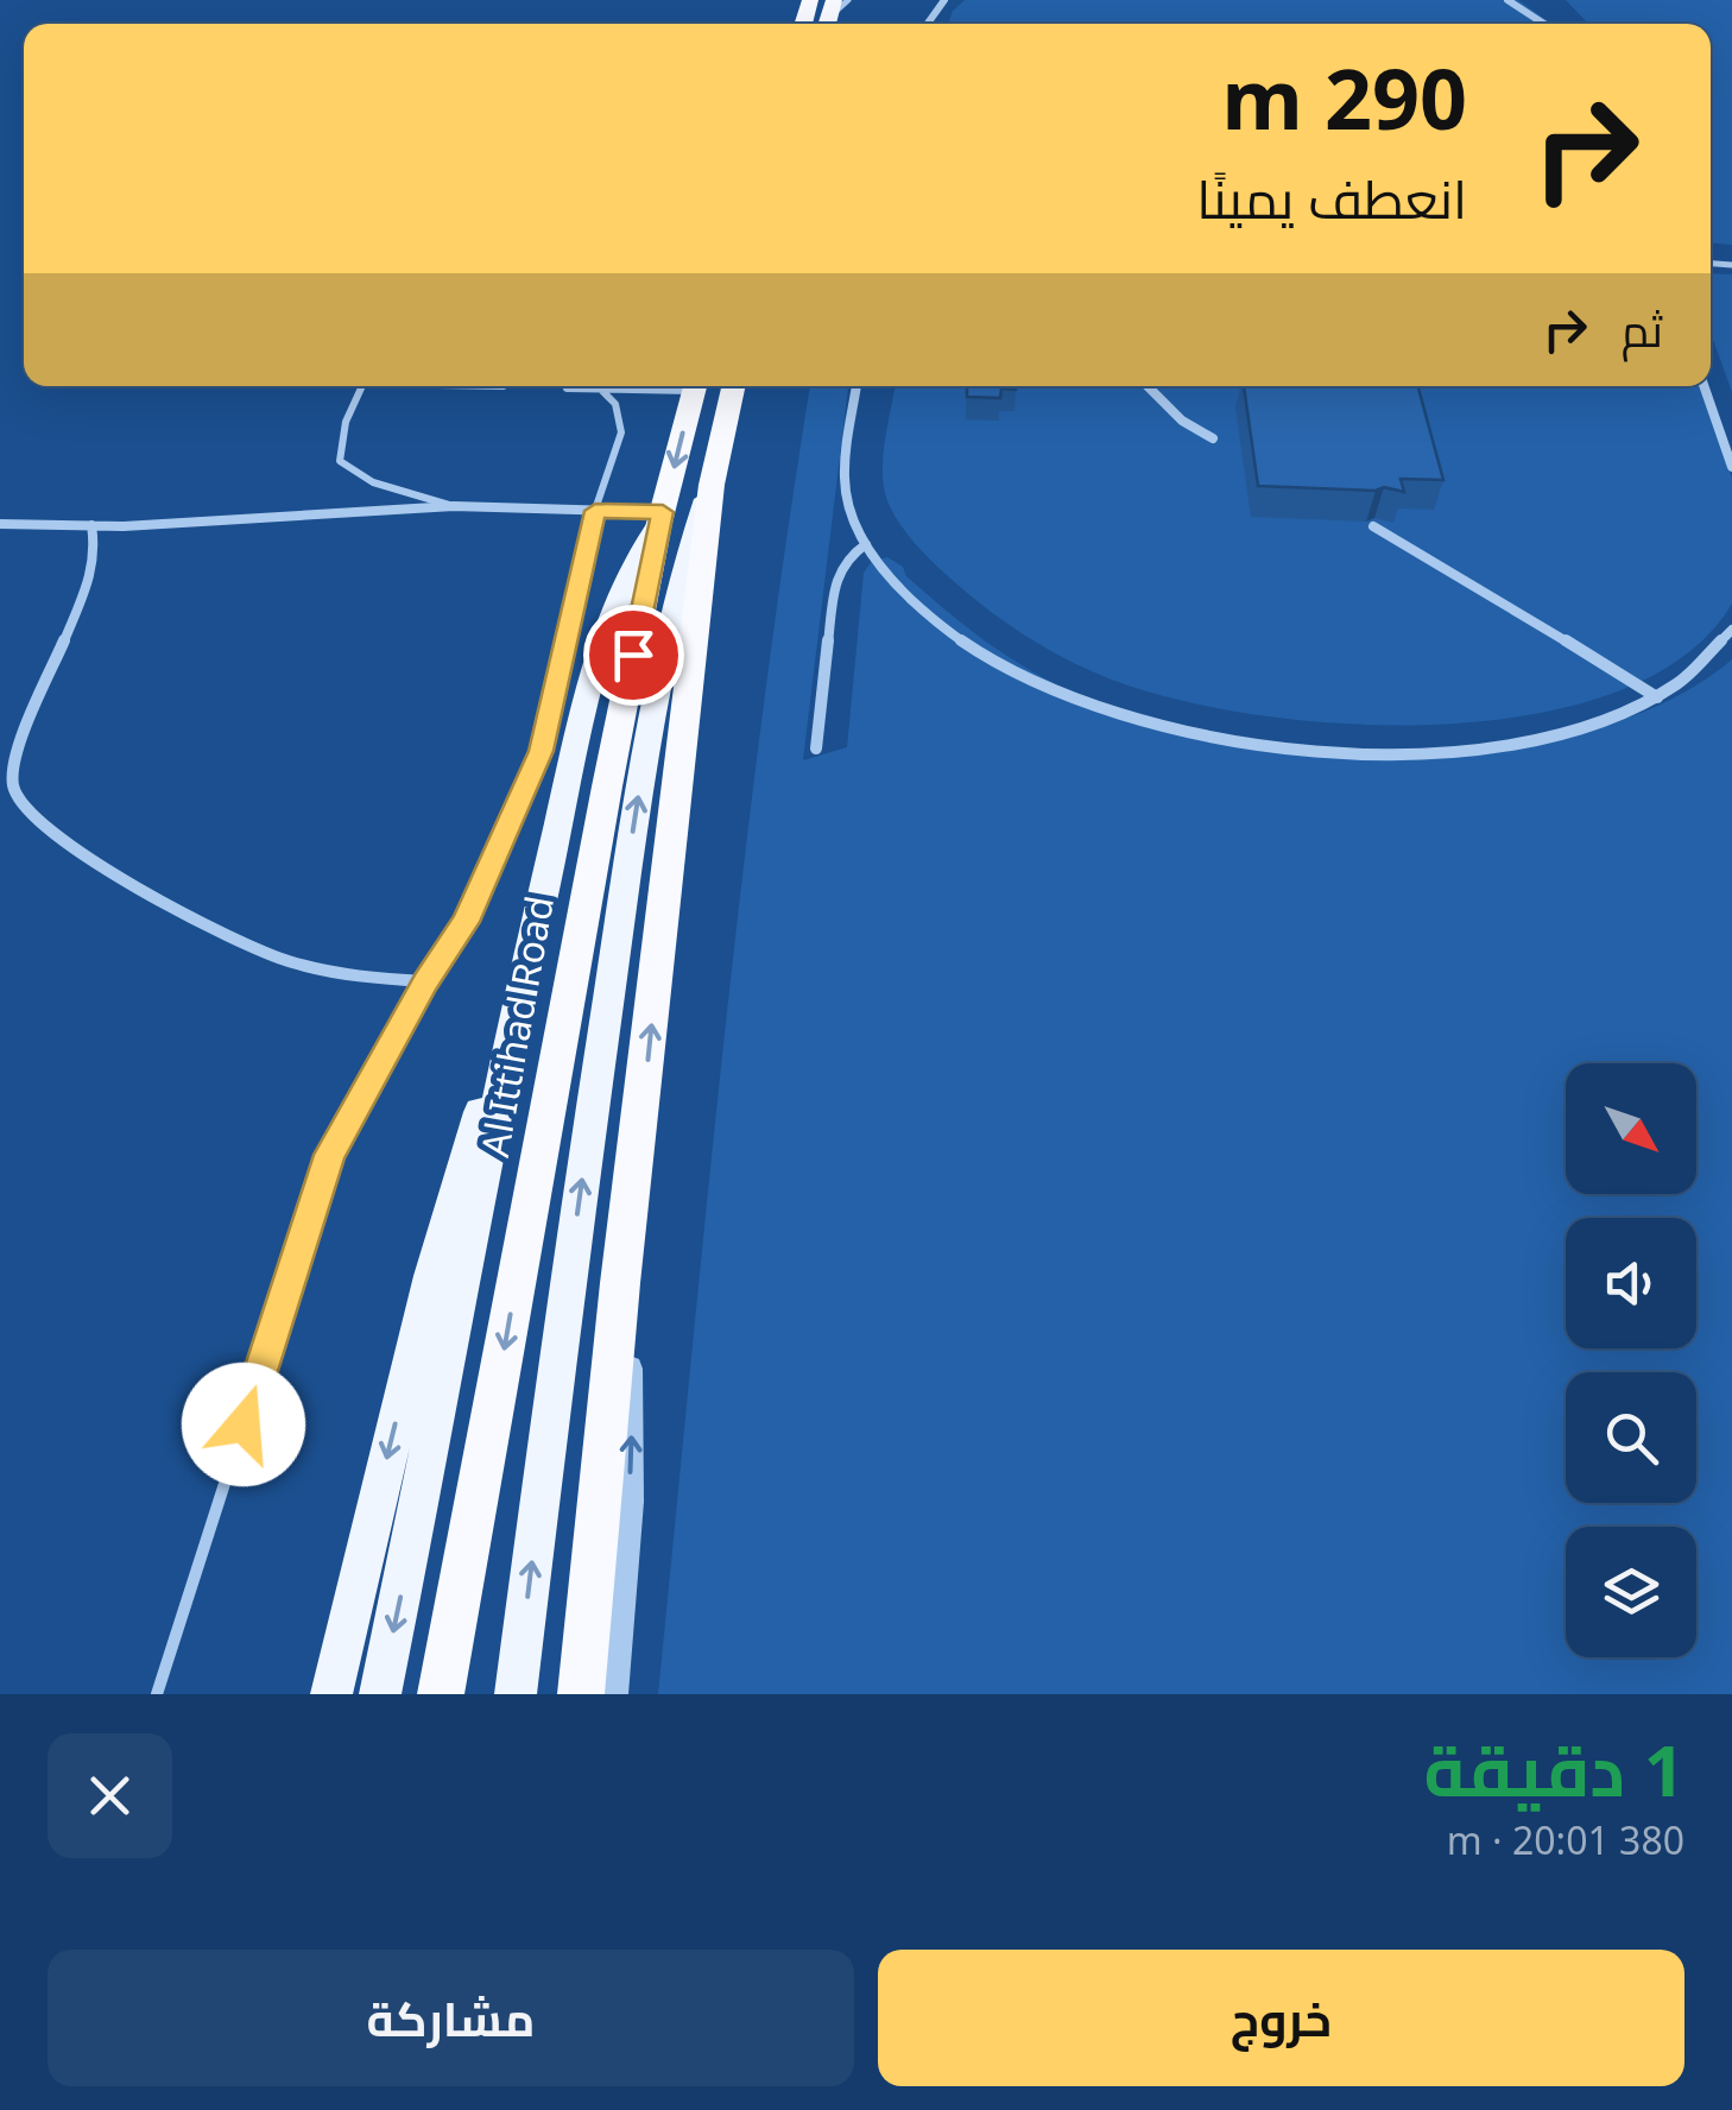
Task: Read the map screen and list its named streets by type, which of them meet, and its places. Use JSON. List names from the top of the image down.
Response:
{
  "streets": {
    "highway": ["Al Ittihad Road"]
  },
  "north": "bottom right",
  "page": {
    "turn": ["290 m", "انعطف يمينًا"],
    "then": "ثم",
    "heading": ["1 دقيقة", "380 m · 20:01"],
    "buttons": ["خروج", "مشاركة"]
  }
}
